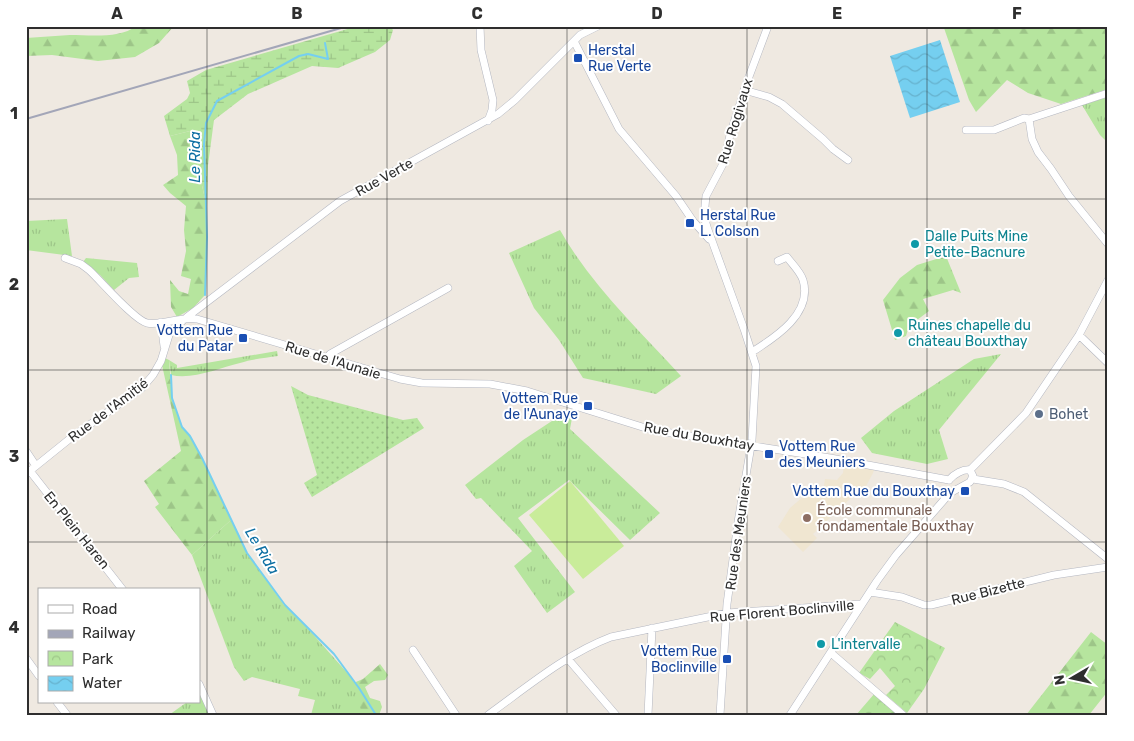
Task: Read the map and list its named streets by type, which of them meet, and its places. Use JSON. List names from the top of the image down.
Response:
{
  "streets": {
    "street": [
      "Rue Rogivaux",
      "Rue Verte",
      "Rue de l'Aunaie",
      "Rue de l'Amitié",
      "Rue du Bouxhtay",
      "En Plein Haren",
      "Rue des Meuniers",
      "Rue Bizette",
      "Rue Florent Boclinville"
    ]
  },
  "crossings": [
    ["Rue Rogivaux", "Rue des Meuniers"],
    ["Rue Verte", "Rue de l'Aunaie"],
    ["Rue Verte", "Rue de l'Amitié"],
    ["Rue de l'Aunaie", "Rue du Bouxhtay"],
    ["Rue de l'Amitié", "En Plein Haren"],
    ["Rue du Bouxhtay", "Rue des Meuniers"],
    ["Rue des Meuniers", "Rue Florent Boclinville"]
  ],
  "water": ["Le Rida"],
  "places": {
    "transit": [
      "Herstal Rue Verte",
      "Herstal Rue L. Colson",
      "Vottem Rue du Patar",
      "Vottem Rue de l'Aunaye",
      "Vottem Rue des Meuniers",
      "Vottem Rue du Bouxthay",
      "Vottem Rue Boclinville"
    ],
    "other": [
      "Dalle Puits Mine Petite-Bacnure",
      "Ruines chapelle du château Bouxthay",
      "Bohet",
      "École communale fondamentale Bouxthay",
      "L'intervalle"
    ]
  },
  "legend": [
    "Road",
    "Railway",
    "Park",
    "Water"
  ],
  "north": "left",
  "grid": {
    "columns": [
      "A",
      "B",
      "C",
      "D",
      "E",
      "F"
    ],
    "rows": [
      "1",
      "2",
      "3",
      "4"
    ]
  }
}
